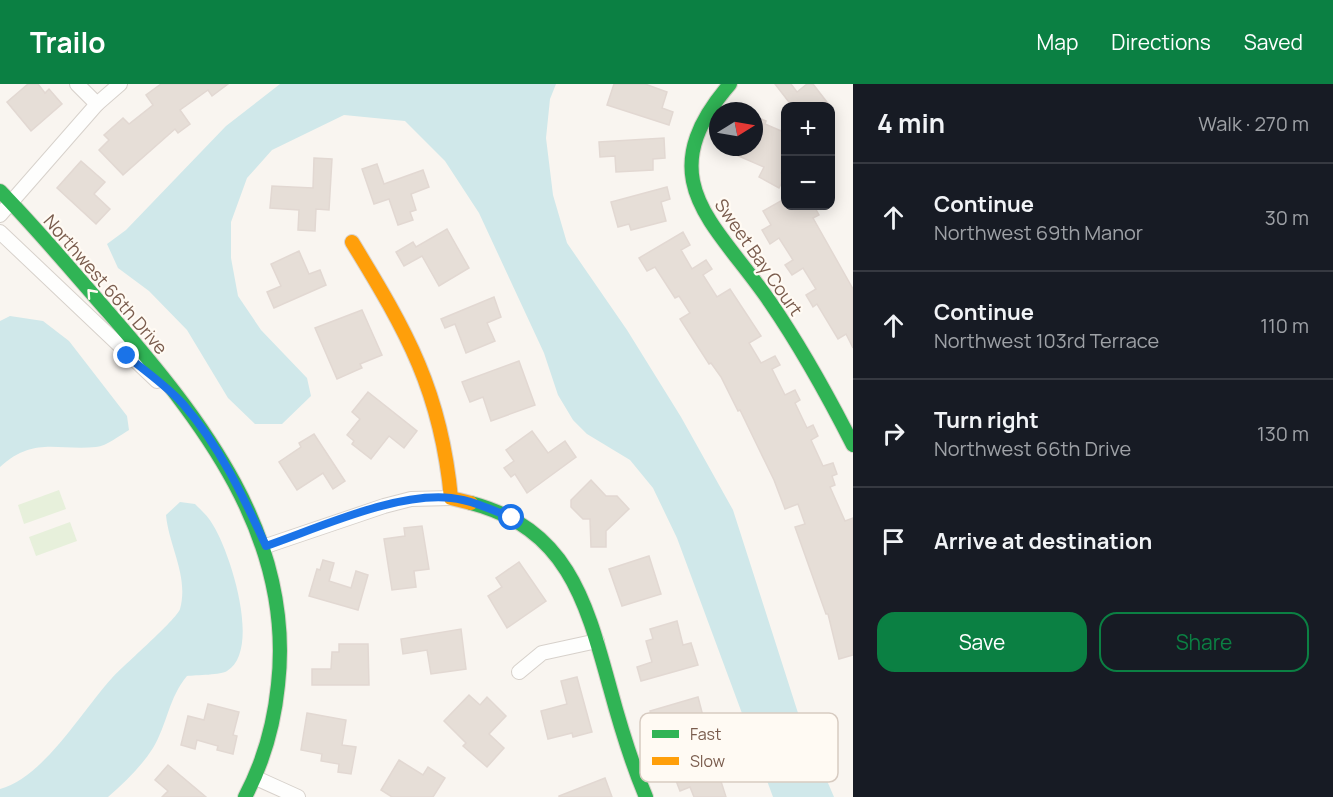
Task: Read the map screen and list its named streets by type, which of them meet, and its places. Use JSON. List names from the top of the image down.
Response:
{
  "streets": {
    "street": ["Sweet Bay Court", "Northwest 66th Drive"]
  },
  "legend": ["Fast", "Slow"],
  "north": "right",
  "page": {
    "header": "Trailo",
    "nav": ["Map", "Directions", "Saved"],
    "heading": ["4 min", "Walk · 270 m"],
    "map_buttons": ["+", "−"],
    "list": [
      ["Continue", "Northwest 69th Manor", "30 m"],
      ["Continue", "Northwest 103rd Terrace", "110 m"],
      ["Turn right", "Northwest 66th Drive", "130 m"],
      "Arrive at destination"
    ],
    "buttons": ["Save", "Share"]
  }
}
